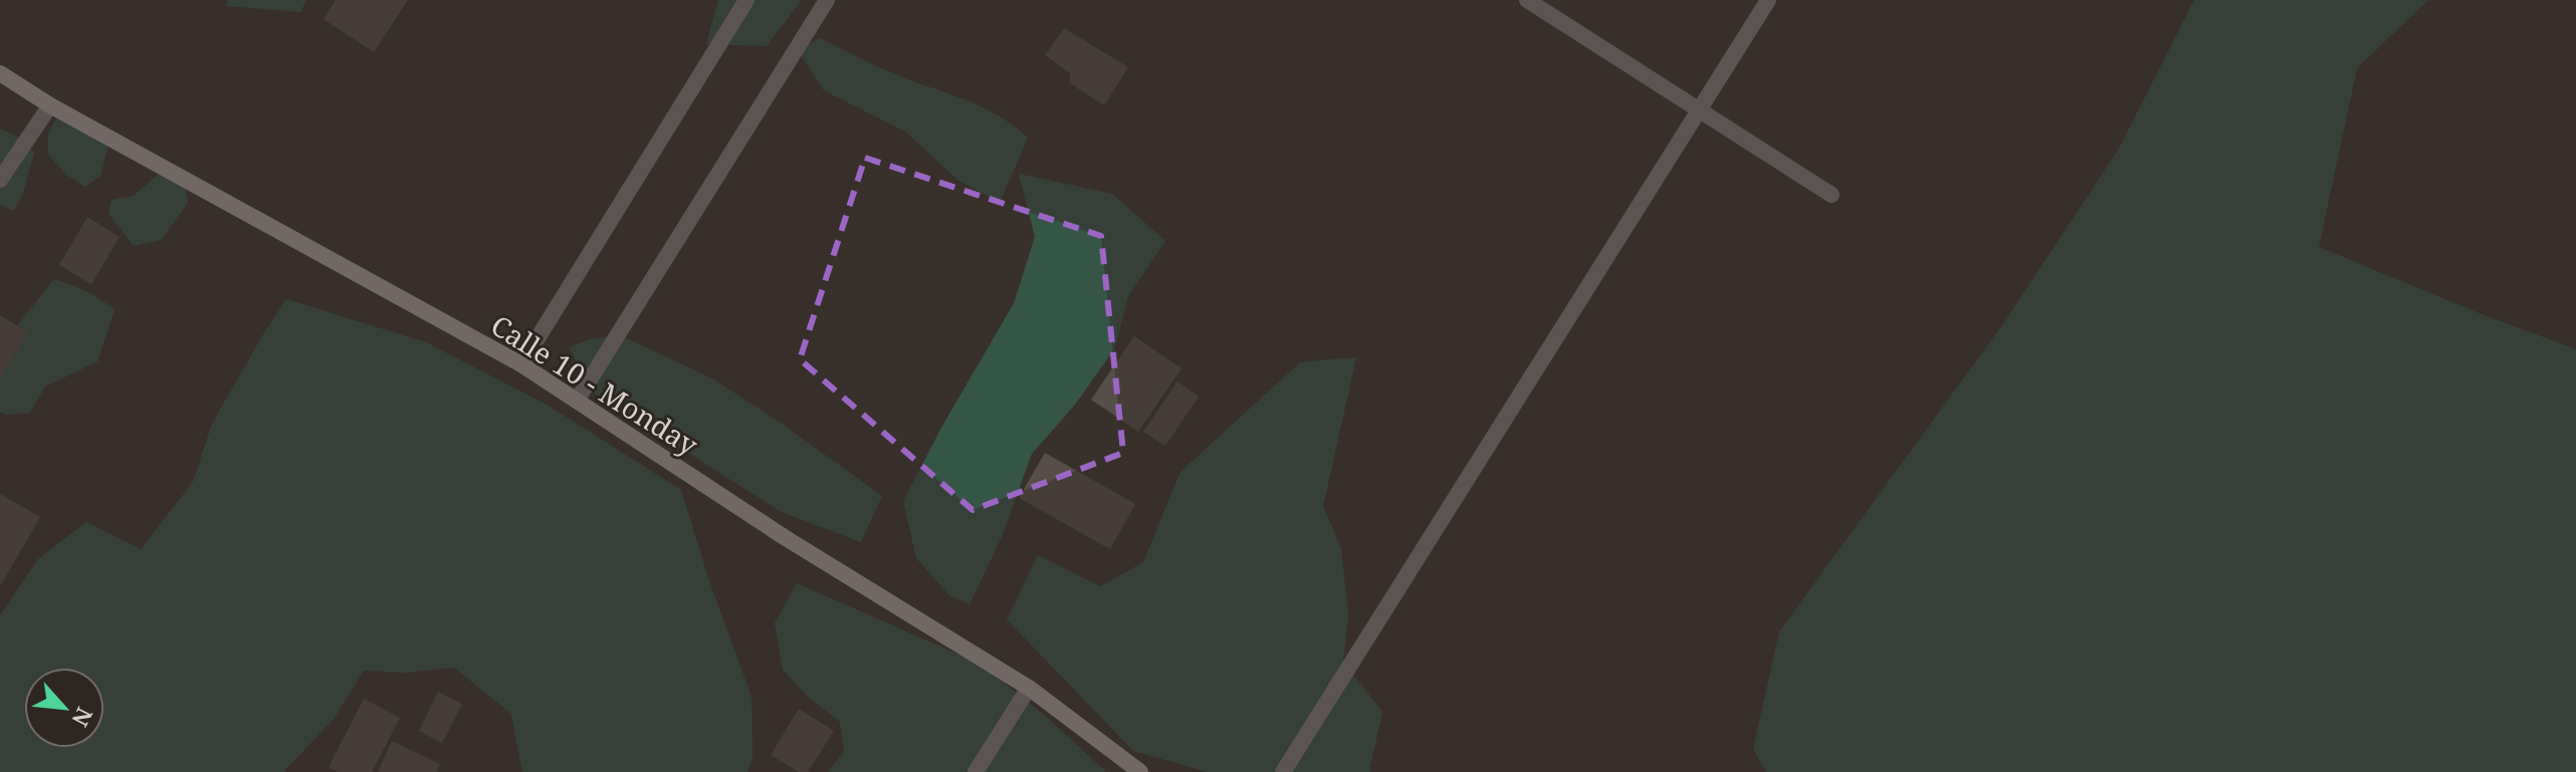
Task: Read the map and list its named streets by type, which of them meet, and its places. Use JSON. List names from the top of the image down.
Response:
{
  "streets": {
    "street": ["Calle 10 - Monday"]
  },
  "north": "bottom right"
}
